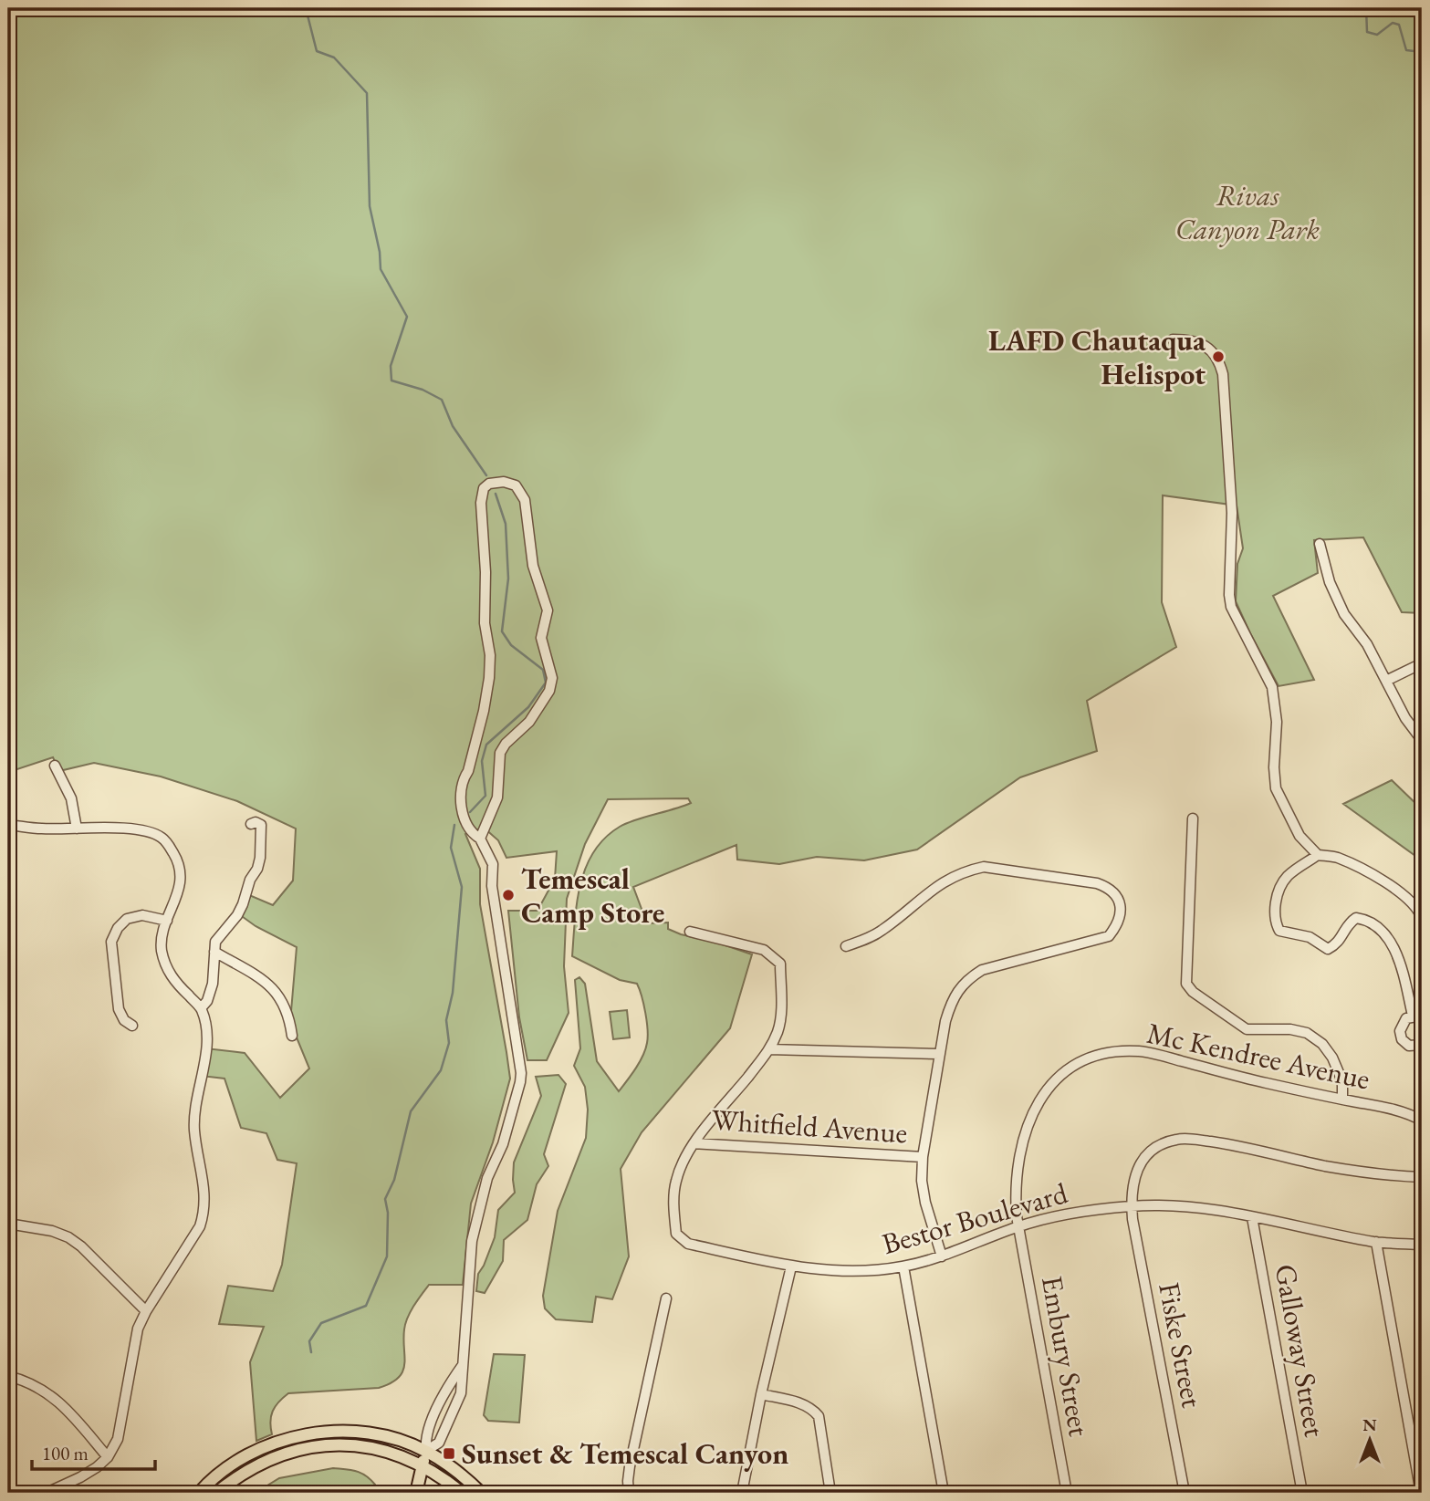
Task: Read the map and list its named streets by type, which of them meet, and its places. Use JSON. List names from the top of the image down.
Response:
{
  "streets": {
    "street": [
      "Mc Kendree Avenue",
      "Whitfield Avenue",
      "Bestor Boulevard",
      "Fiske Street",
      "Galloway Street",
      "Embury Street"
    ]
  },
  "crossings": [
    ["Mc Kendree Avenue", "Bestor Boulevard"],
    ["Mc Kendree Avenue", "Embury Street"],
    ["Whitfield Avenue", "Bestor Boulevard"],
    ["Bestor Boulevard", "Fiske Street"],
    ["Bestor Boulevard", "Galloway Street"],
    ["Bestor Boulevard", "Embury Street"]
  ],
  "parks": ["Rivas Canyon Park"],
  "places": {
    "other": ["LAFD Chautaqua Helispot", "Temescal Camp Store"],
    "transit": ["Sunset & Temescal Canyon"]
  },
  "scale_bar": "100 m",
  "north": "top"
}
